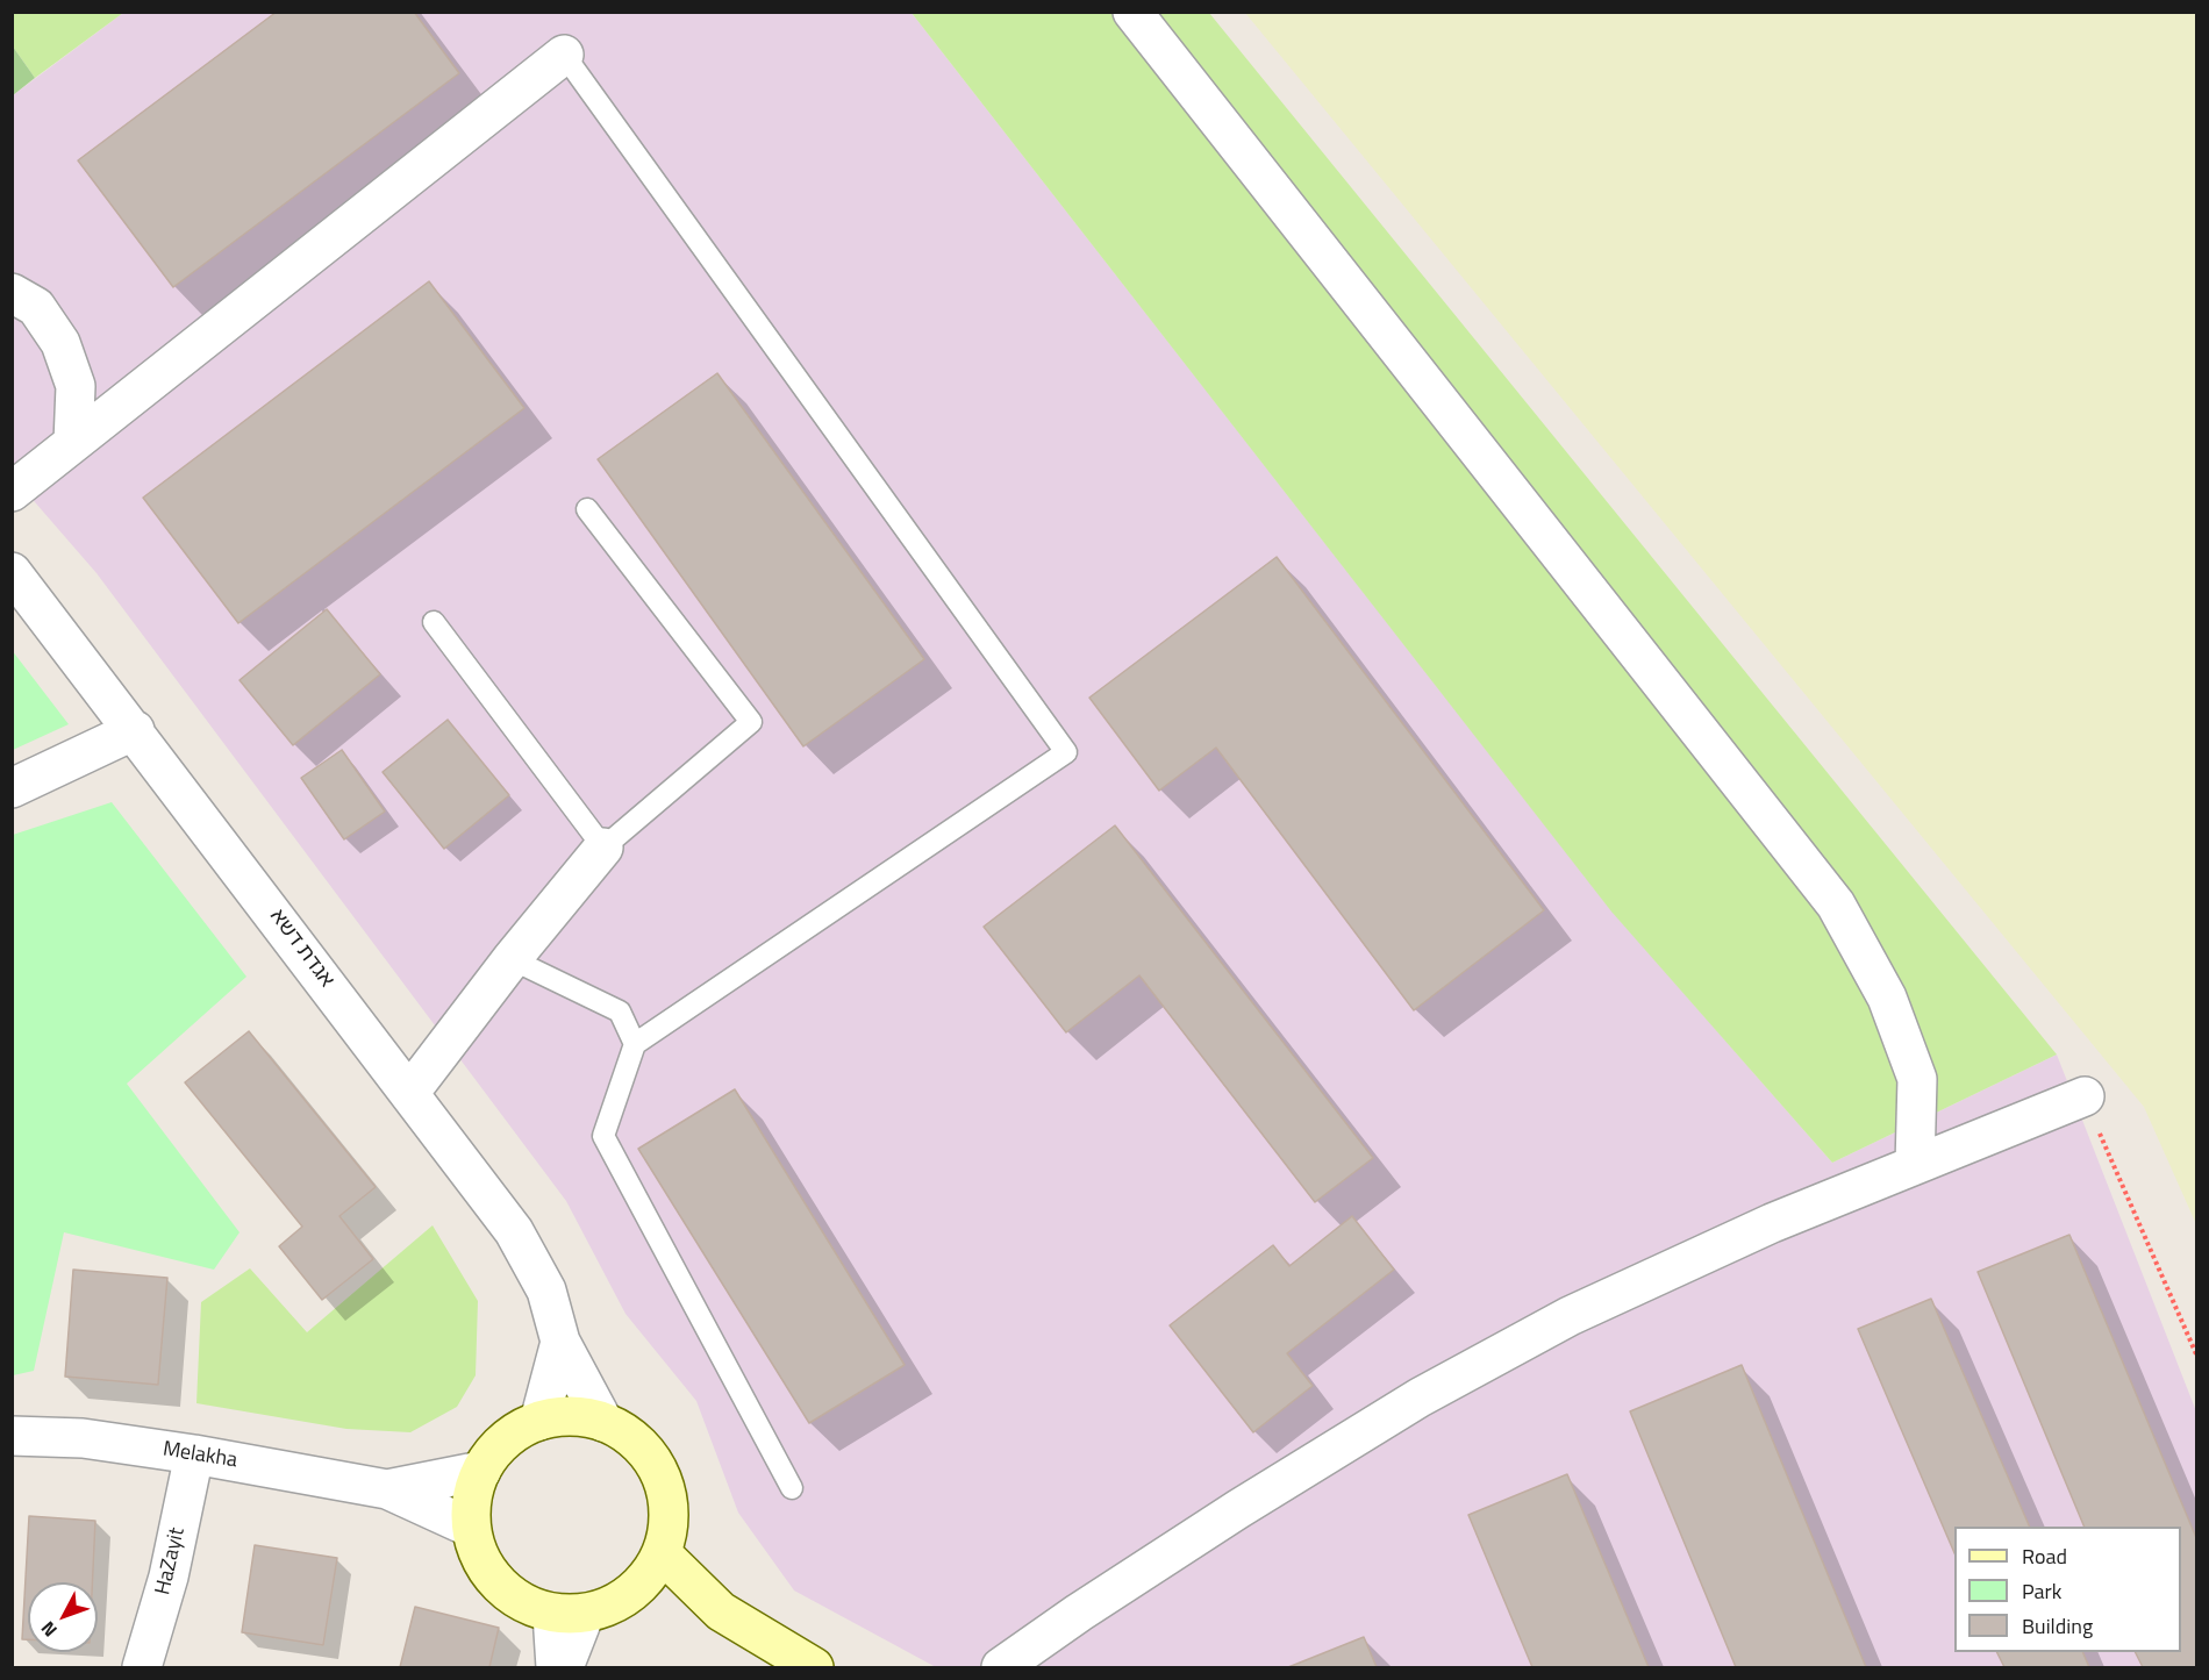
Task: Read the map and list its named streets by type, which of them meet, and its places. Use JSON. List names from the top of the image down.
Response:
{
  "streets": {
    "street": ["אגדת דשא", "Melakha", "HaZayit"]
  },
  "crossings": [
    ["אגדת דשא", "Melakha"],
    ["Melakha", "HaZayit"]
  ],
  "legend": ["Road", "Park", "Building"],
  "north": "bottom left"
}
